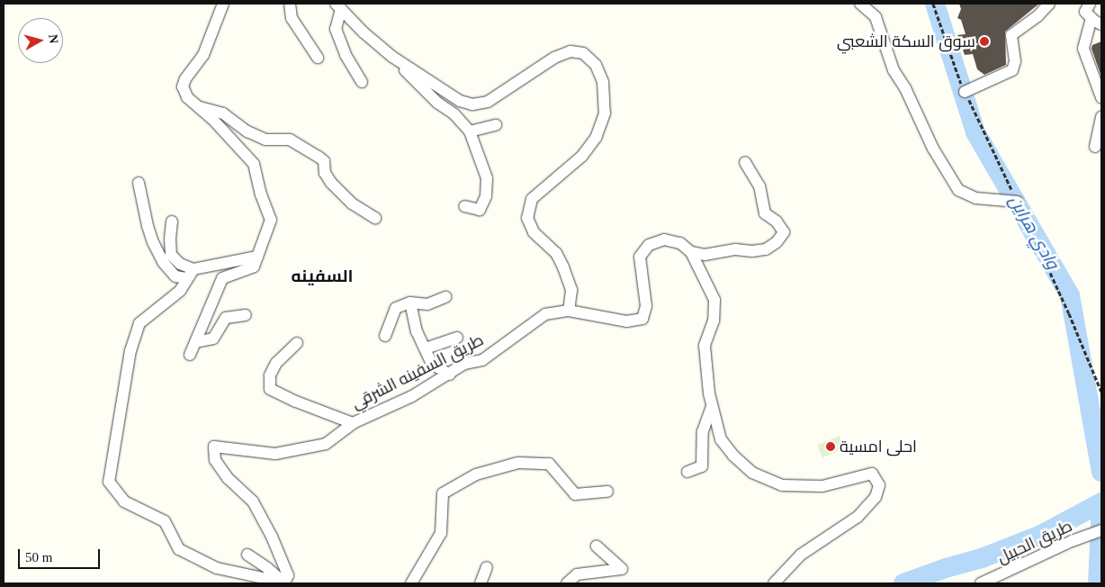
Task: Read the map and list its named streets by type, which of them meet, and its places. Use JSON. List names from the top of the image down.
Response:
{
  "streets": {
    "street": ["طريق السفينه الشرقي", "طريق الحبيل"]
  },
  "districts": ["السفينه"],
  "water": ["وادي هراين"],
  "places": ["سوق السكة الشعبي", "احلى امسية"],
  "scale_bar": "50 m",
  "north": "right"
}
